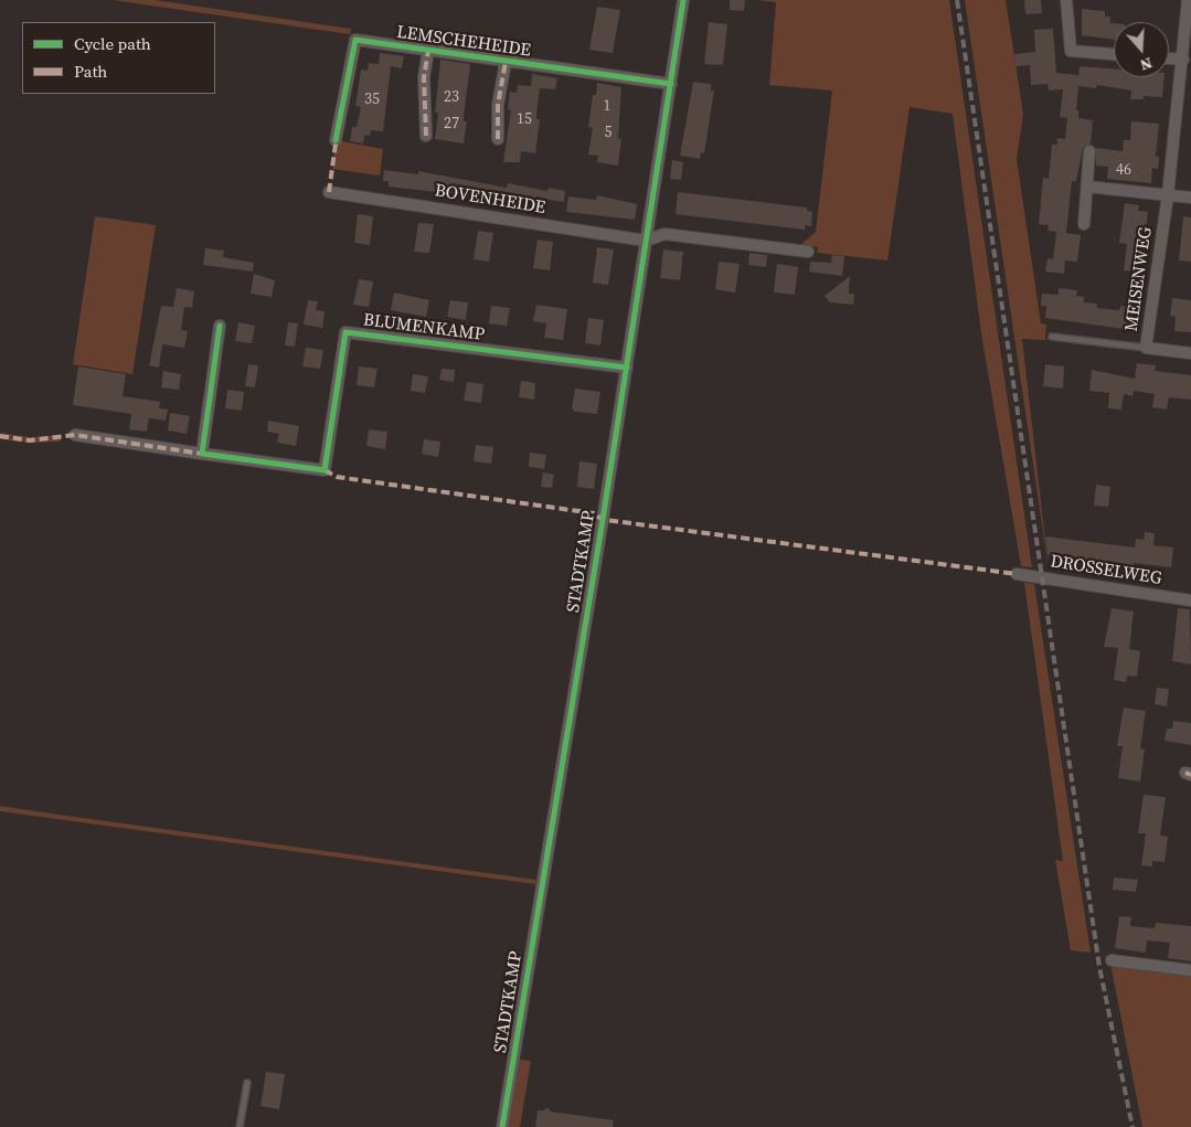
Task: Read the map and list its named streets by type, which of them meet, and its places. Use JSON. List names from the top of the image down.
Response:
{
  "streets": {
    "street": [
      "LEMSCHEHEIDE",
      "BOVENHEIDE",
      "MEISENWEG",
      "BLUMENKAMP",
      "STADTKAMP",
      "DROSSELWEG"
    ]
  },
  "crossings": [
    ["LEMSCHEHEIDE", "STADTKAMP"],
    ["BOVENHEIDE", "STADTKAMP"],
    ["BLUMENKAMP", "STADTKAMP"]
  ],
  "house_numbers": [
    "23",
    "35",
    "1",
    "15",
    "27",
    "5",
    "46"
  ],
  "legend": ["Cycle path", "Path"],
  "north": "bottom"
}
